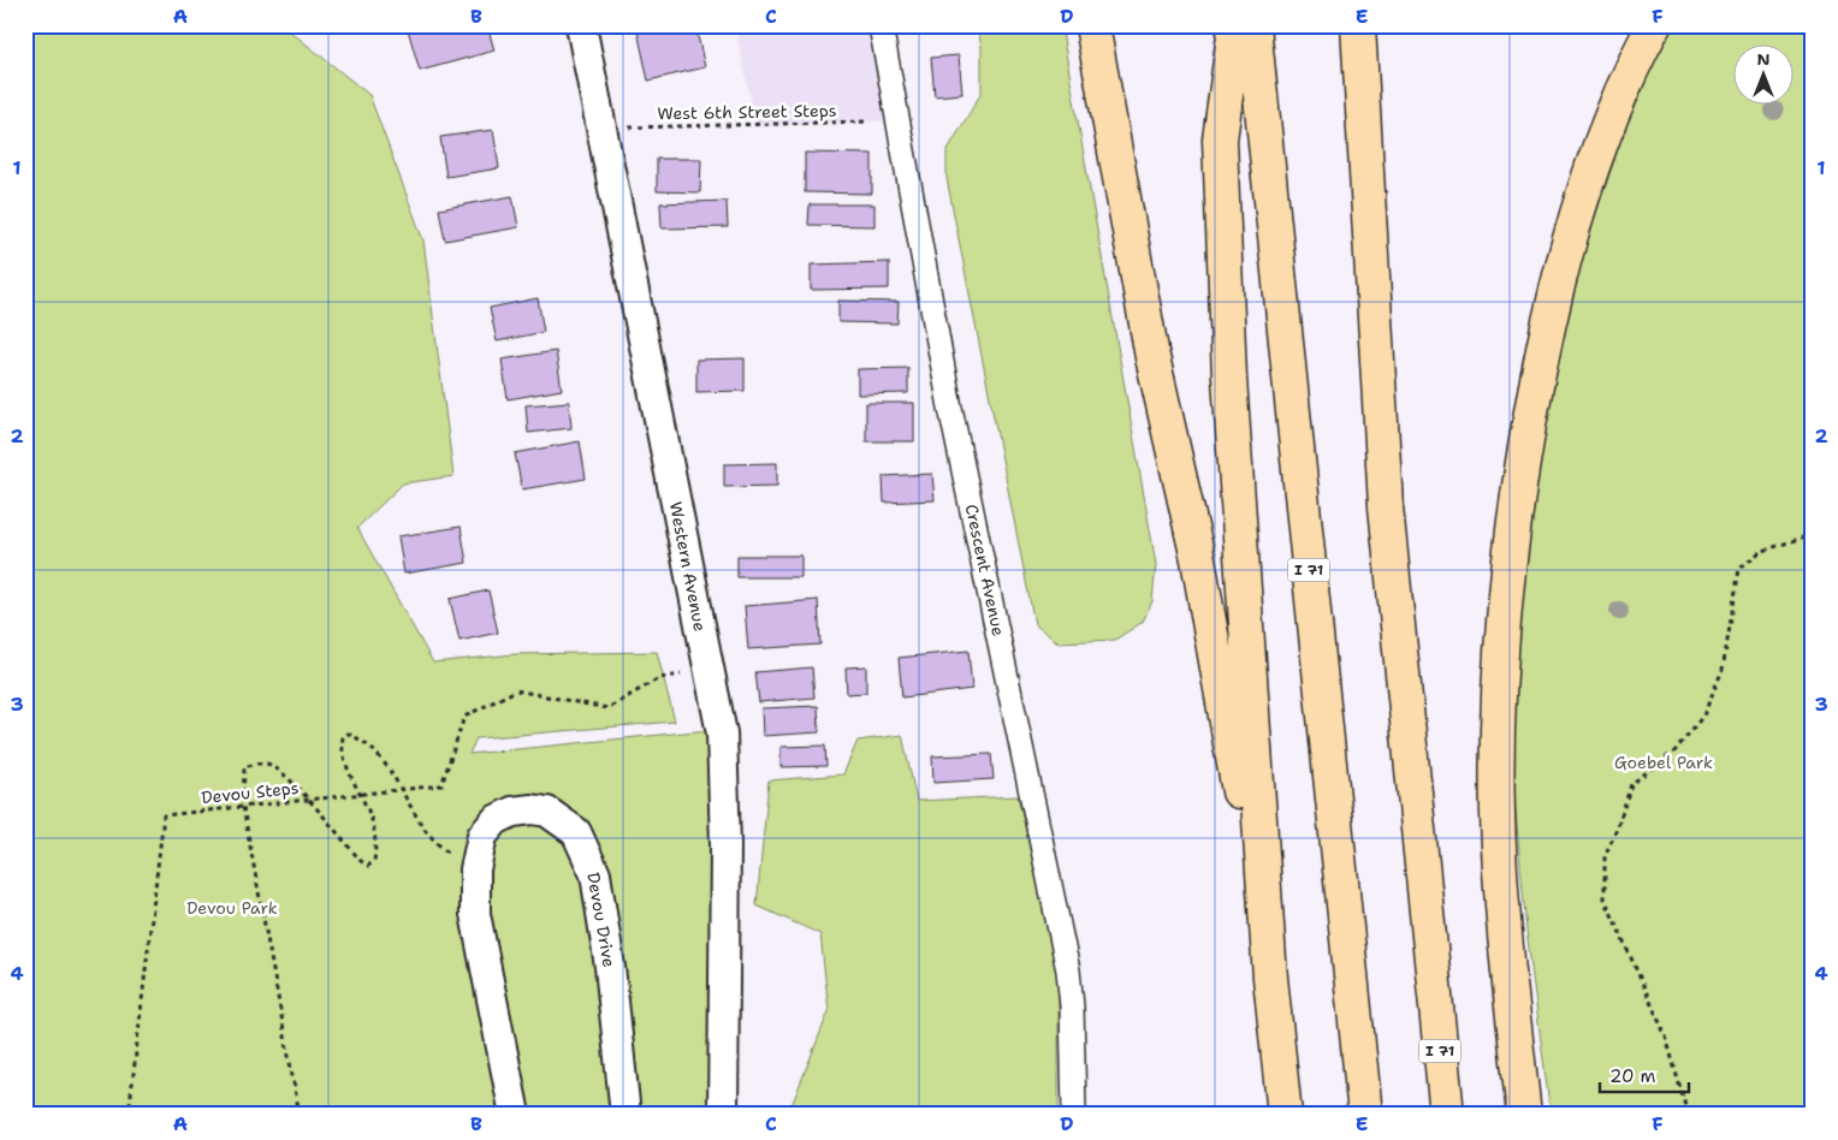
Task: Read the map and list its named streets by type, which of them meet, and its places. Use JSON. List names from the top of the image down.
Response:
{
  "streets": {
    "highway": ["I 71"],
    "street": ["Western Avenue", "Crescent Avenue", "Devou Drive"],
    "path": ["West 6th Street Steps", "Devou Steps"]
  },
  "parks": ["Goebel Park", "Devou Park"],
  "scale_bar": "20 m",
  "north": "top",
  "grid": {
    "columns": [
      "A",
      "B",
      "C",
      "D",
      "E",
      "F"
    ],
    "rows": [
      "1",
      "2",
      "3",
      "4"
    ]
  }
}
